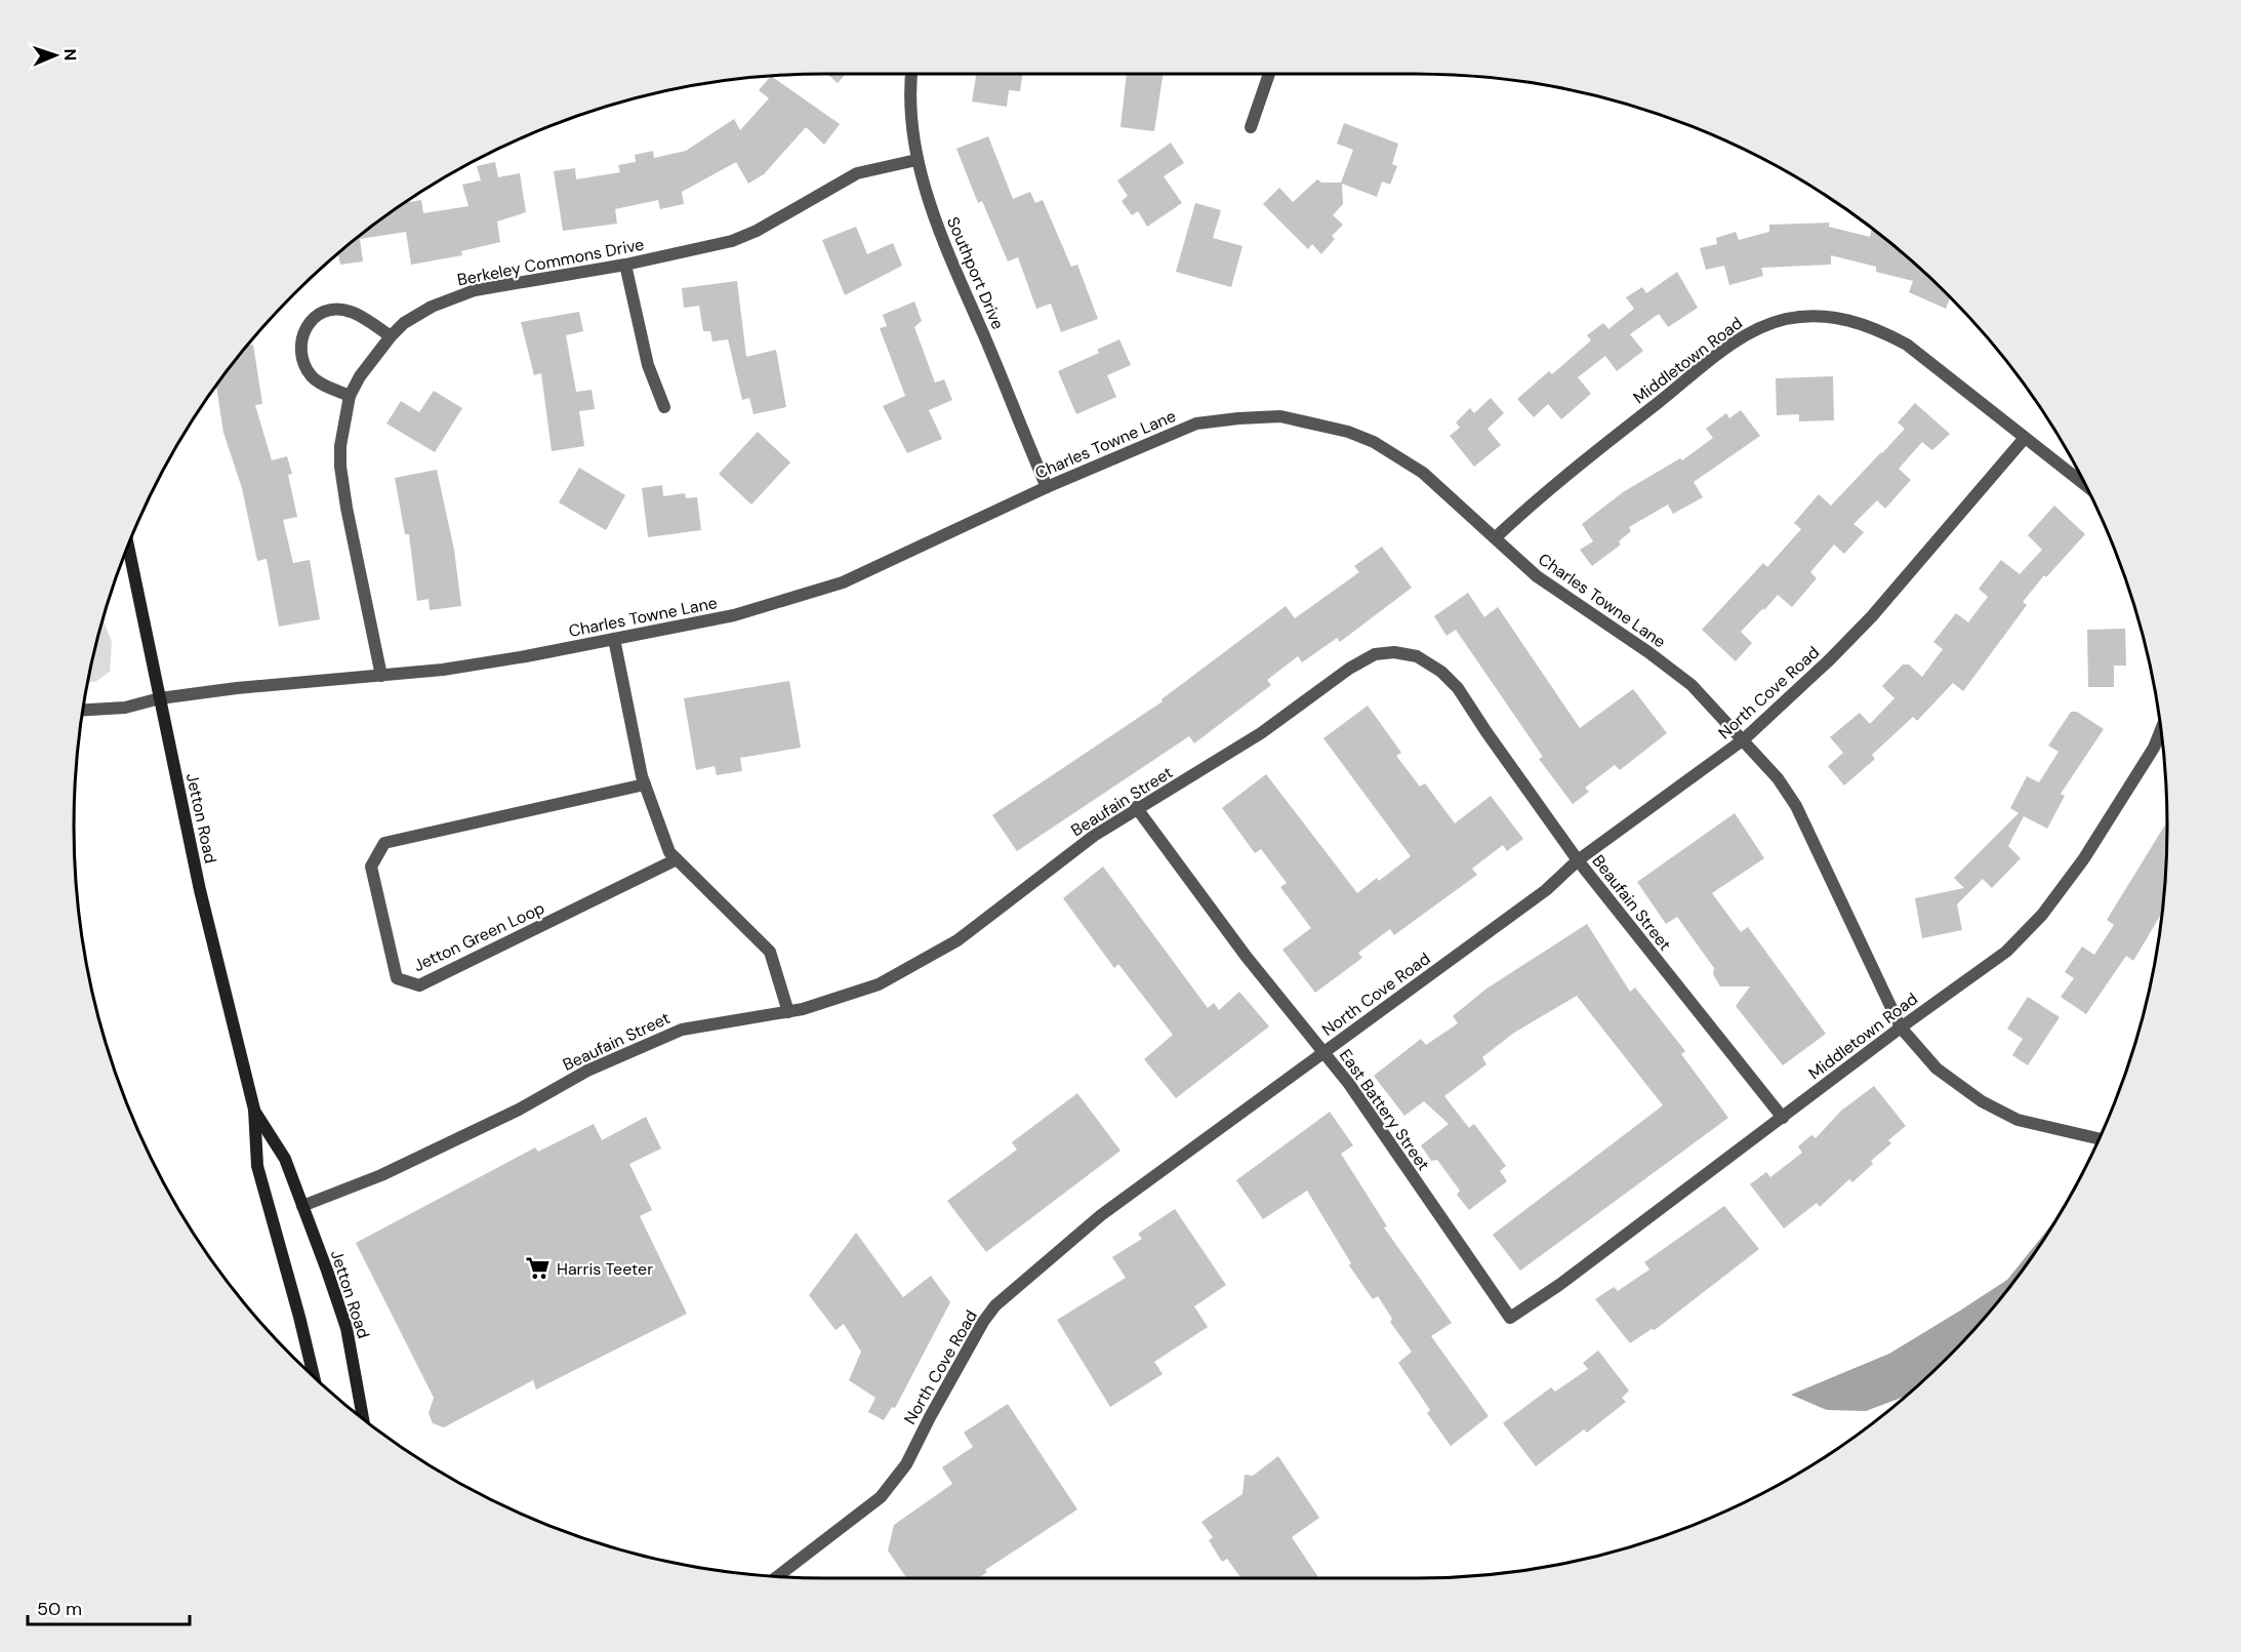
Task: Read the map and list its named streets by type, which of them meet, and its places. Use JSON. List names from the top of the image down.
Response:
{
  "streets": {
    "street": [
      "Berkeley Commons Drive",
      "Southport Drive",
      "Middletown Road",
      "Charles Towne Lane",
      "North Cove Road",
      "Beaufain Street",
      "Jetton Road",
      "Jetton Green Loop",
      "East Battery Street"
    ]
  },
  "crossings": [
    ["Berkeley Commons Drive", "Southport Drive"],
    ["Berkeley Commons Drive", "Charles Towne Lane"],
    ["Southport Drive", "Charles Towne Lane"],
    ["Middletown Road", "Charles Towne Lane"],
    ["Middletown Road", "North Cove Road"],
    ["Middletown Road", "Beaufain Street"],
    ["Middletown Road", "East Battery Street"],
    ["Charles Towne Lane", "North Cove Road"],
    ["Charles Towne Lane", "Jetton Road"],
    ["North Cove Road", "Beaufain Street"],
    ["North Cove Road", "East Battery Street"],
    ["Beaufain Street", "Jetton Road"],
    ["Beaufain Street", "East Battery Street"]
  ],
  "places": {
    "supermarket": ["Harris Teeter"]
  },
  "scale_bar": "50 m",
  "north": "right"
}
